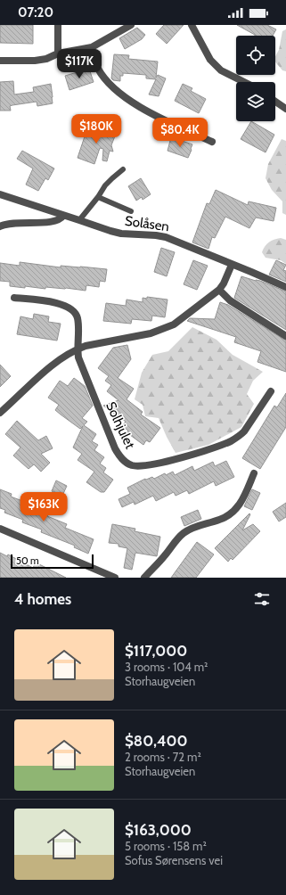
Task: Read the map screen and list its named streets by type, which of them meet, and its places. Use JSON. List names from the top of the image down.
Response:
{
  "streets": {
    "street": ["Solåsen", "Solhjulet"]
  },
  "scale_bar": "50 m",
  "page": {
    "status": "07:20",
    "price": [
      "$117K",
      "$180K",
      "$80.4K",
      "$163K"
    ],
    "scale": "50 m",
    "heading": "4 homes",
    "list": [
      {
        "name": "$117,000",
        "note": "3 rooms · 104 m² · Storhaugveien"
      },
      {
        "name": "$80,400",
        "note": "2 rooms · 72 m² · Storhaugveien"
      },
      {
        "name": "$163,000",
        "note": "5 rooms · 158 m² · Sofus Sørensens vei"
      }
    ]
  }
}
